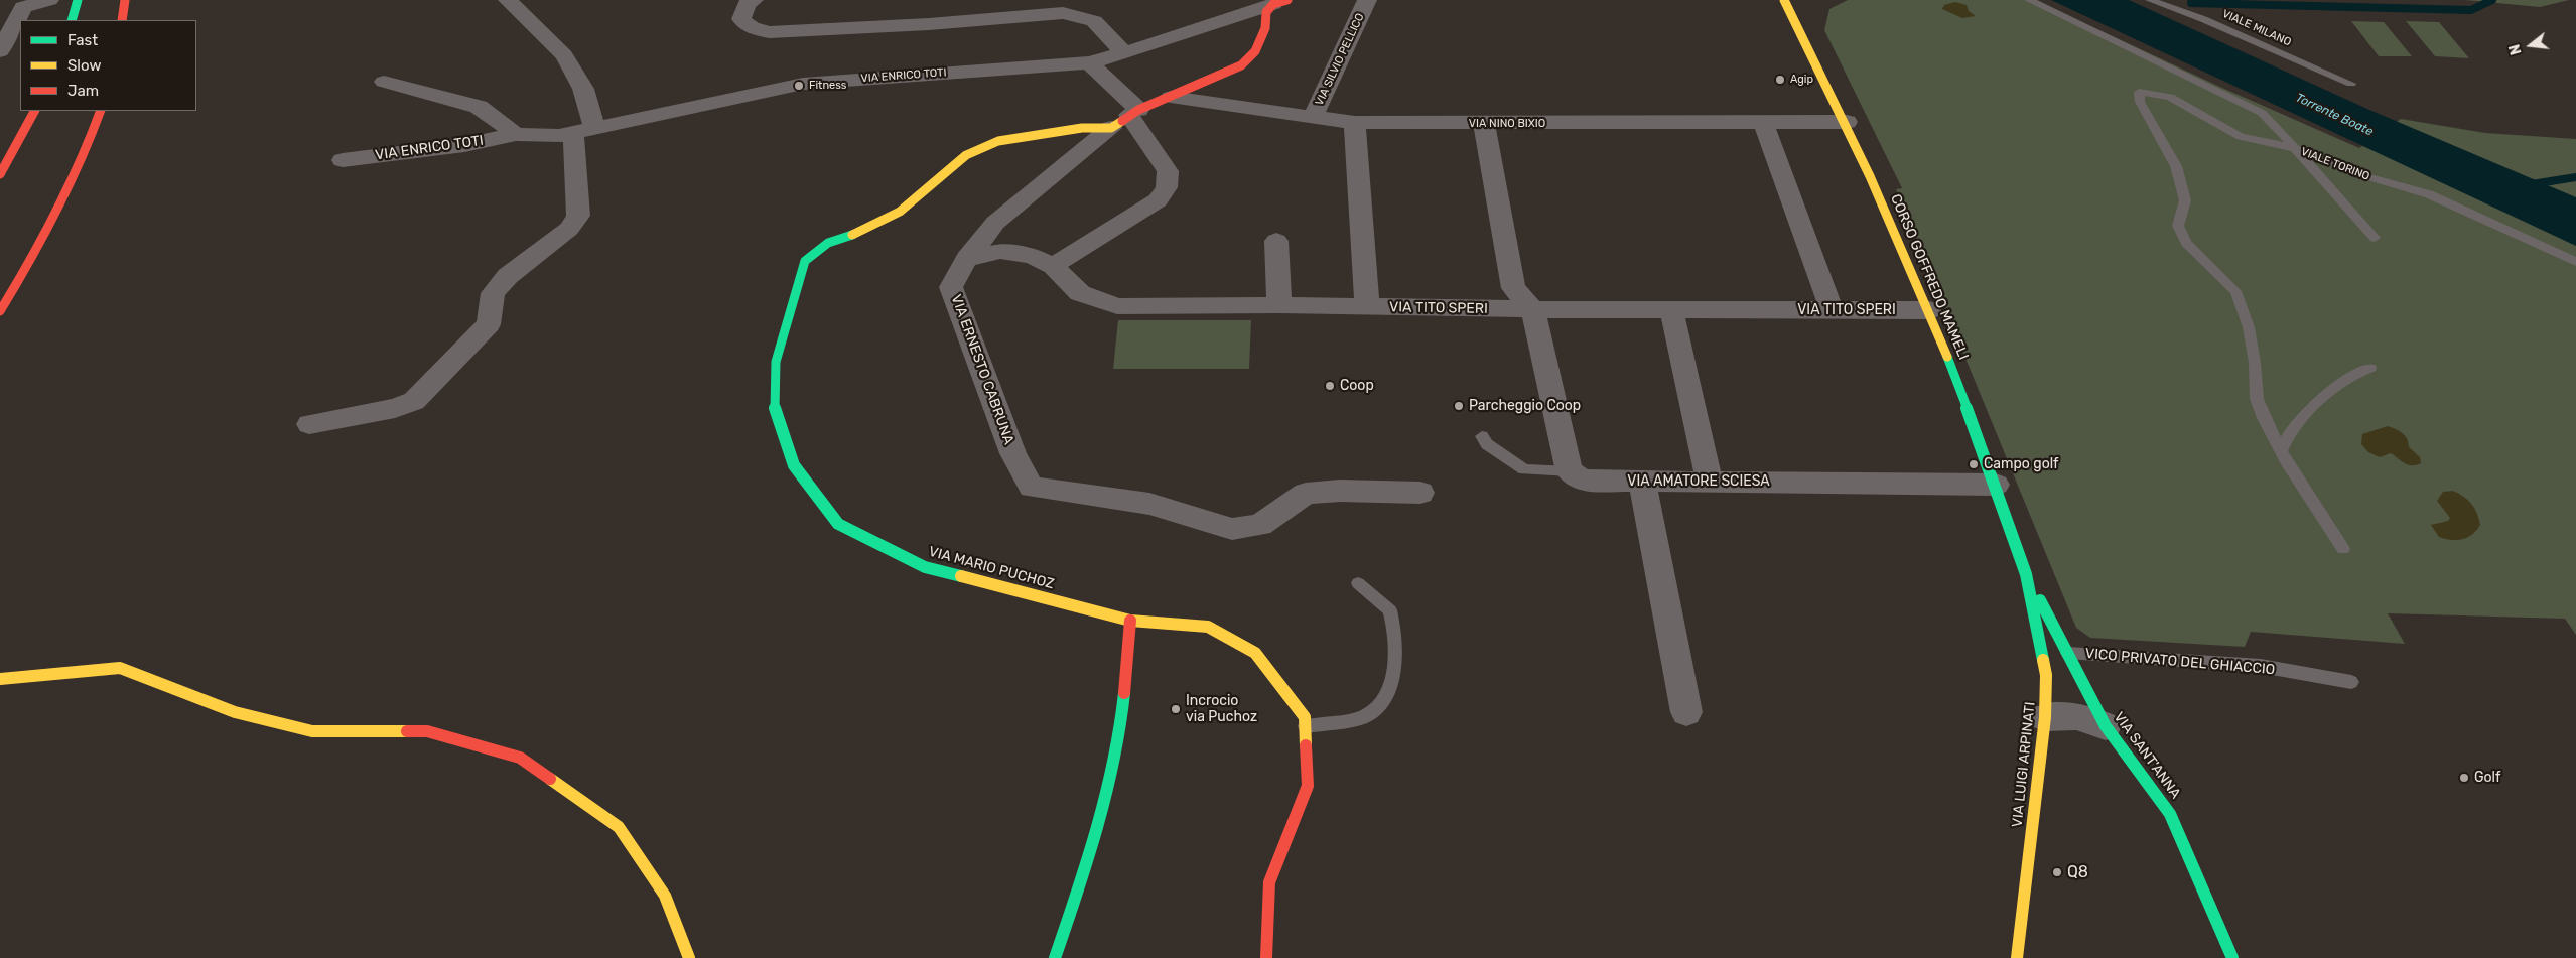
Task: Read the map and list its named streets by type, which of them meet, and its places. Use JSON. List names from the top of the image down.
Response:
{
  "streets": {
    "main road": [
      "CORSO GOFFREDO MAMELI",
      "VIA ERNESTO CABRUNA",
      "VIA MARIO PUCHOZ",
      "VIA SANT'ANNA",
      "VIA LUIGI ARPINATI"
    ],
    "street": [
      "VIA SILVIO PELLICO",
      "VIA ENRICO TOTI",
      "VIA NINO BIXIO",
      "VIA TITO SPERI",
      "VIA AMATORE SCIESA"
    ],
    "lane": ["VIALE MILANO", "VIALE TORINO", "VICO PRIVATO DEL GHIACCIO"]
  },
  "crossings": [
    ["VIA SILVIO PELLICO", "VIA NINO BIXIO"],
    ["VIA ENRICO TOTI", "VIA ERNESTO CABRUNA"],
    ["VIA NINO BIXIO", "CORSO GOFFREDO MAMELI"],
    ["VIA NINO BIXIO", "VIA ERNESTO CABRUNA"],
    ["CORSO GOFFREDO MAMELI", "VIA TITO SPERI"],
    ["CORSO GOFFREDO MAMELI", "VIA AMATORE SCIESA"],
    ["CORSO GOFFREDO MAMELI", "VIA SANT'ANNA"],
    ["CORSO GOFFREDO MAMELI", "VIA LUIGI ARPINATI"],
    ["VIA TITO SPERI", "VIA ERNESTO CABRUNA"],
    ["VIA ERNESTO CABRUNA", "VIA MARIO PUCHOZ"],
    ["VICO PRIVATO DEL GHIACCIO", "VIA SANT'ANNA"],
    ["VIA SANT'ANNA", "VIA LUIGI ARPINATI"]
  ],
  "water": ["Torrente Boate"],
  "places": [
    "Agip",
    "Fitness",
    "Coop",
    "Parcheggio Coop",
    "Campo golf",
    "Incrocio via Puchoz",
    "Golf",
    "Q8"
  ],
  "legend": ["Fast", "Slow", "Jam"],
  "north": "left"
}
